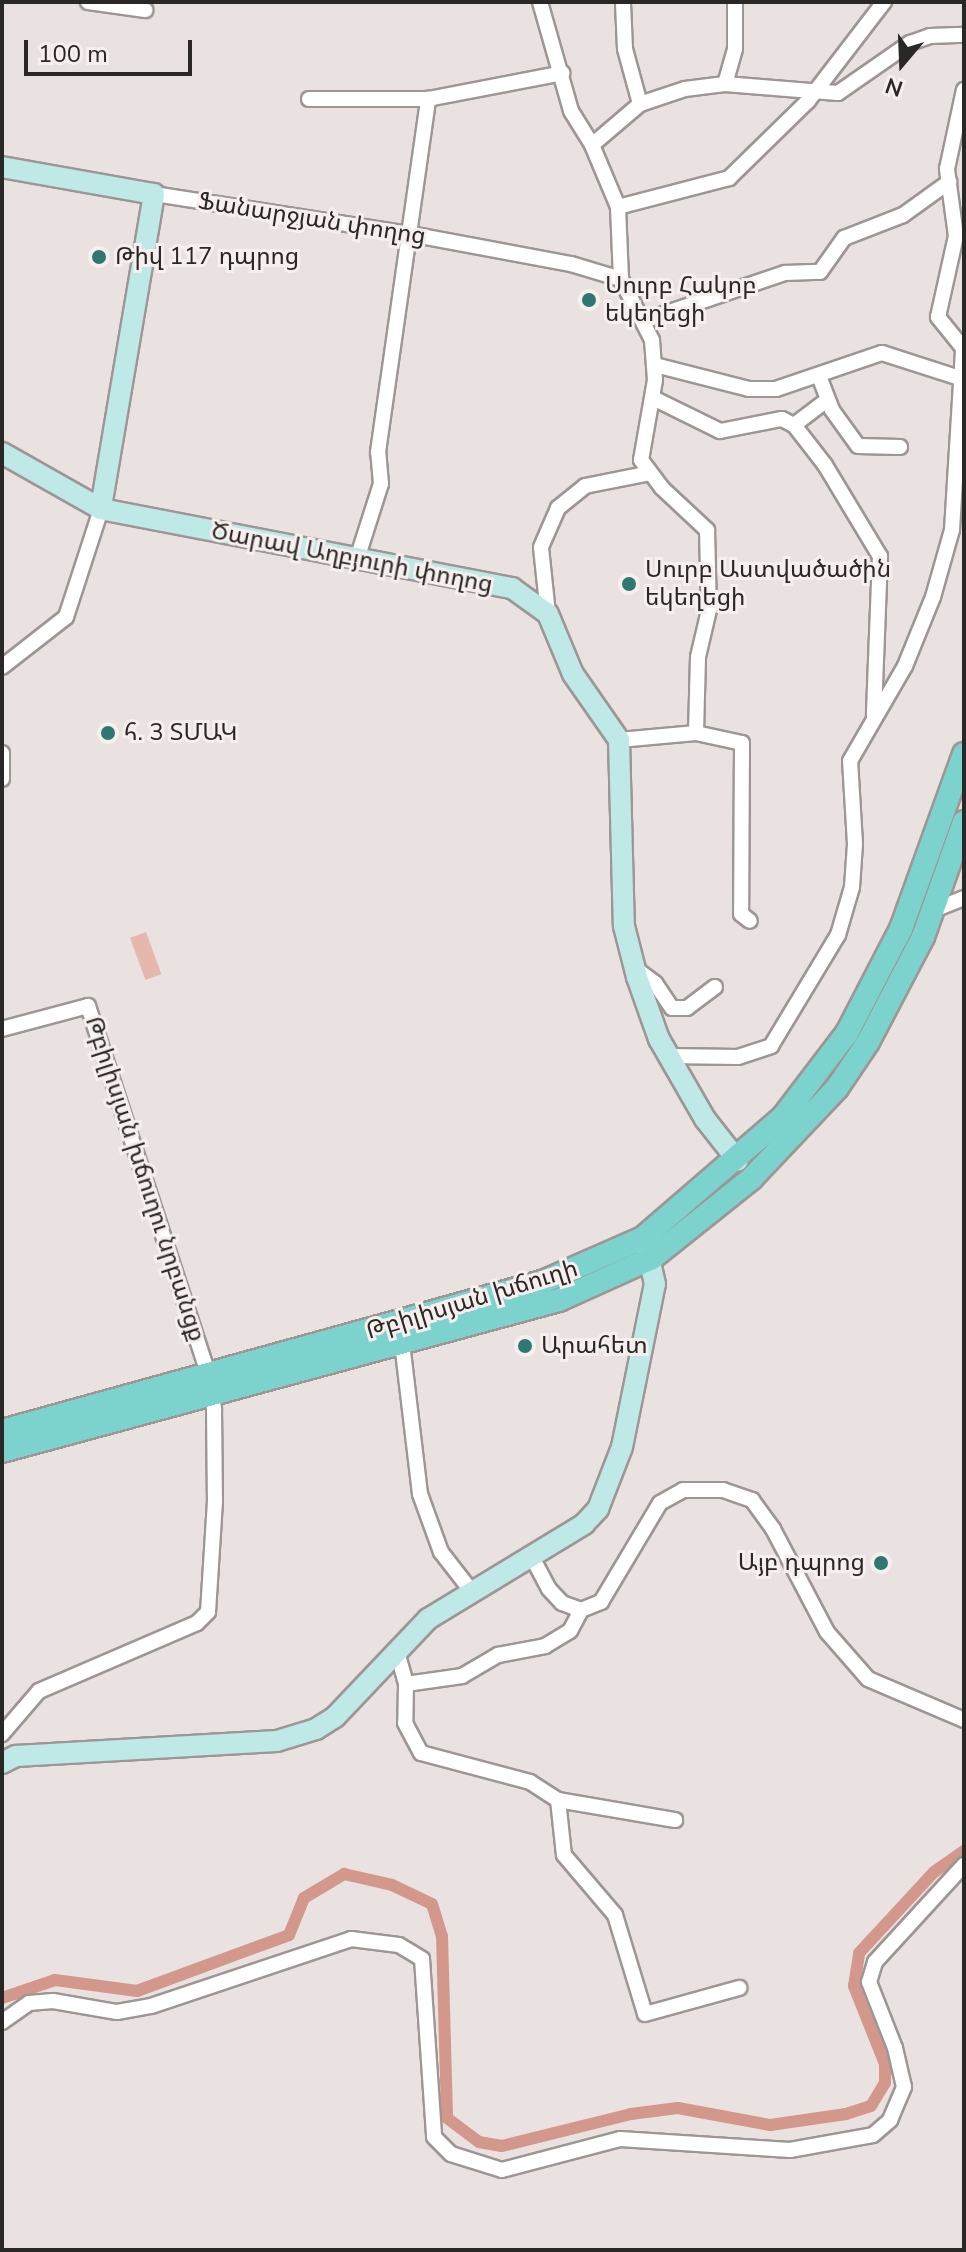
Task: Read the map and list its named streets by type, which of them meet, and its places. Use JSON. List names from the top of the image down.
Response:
{
  "streets": {
    "main road": ["Թբիլիսյան խճուղի"],
    "street": ["Ֆանարջյան փողոց", "Ծարավ Աղբյուրի փողոց", "Թբիլիսյան խճուղու նրբանցք"]
  },
  "crossings": [
    ["Թբիլիսյան խճուղու նրբանցք", "Թբիլիսյան խճուղի"]
  ],
  "places": [
    "Թիվ 117 դպրոց",
    "Սուրբ Հակոբ եկեղեցի",
    "Սուրբ Աստվածածին եկեղեցի",
    "հ. 3 ՏՄԱԿ",
    "Արահետ",
    "Այբ դպրոց"
  ],
  "scale_bar": "100 m",
  "north": "bottom"
}
